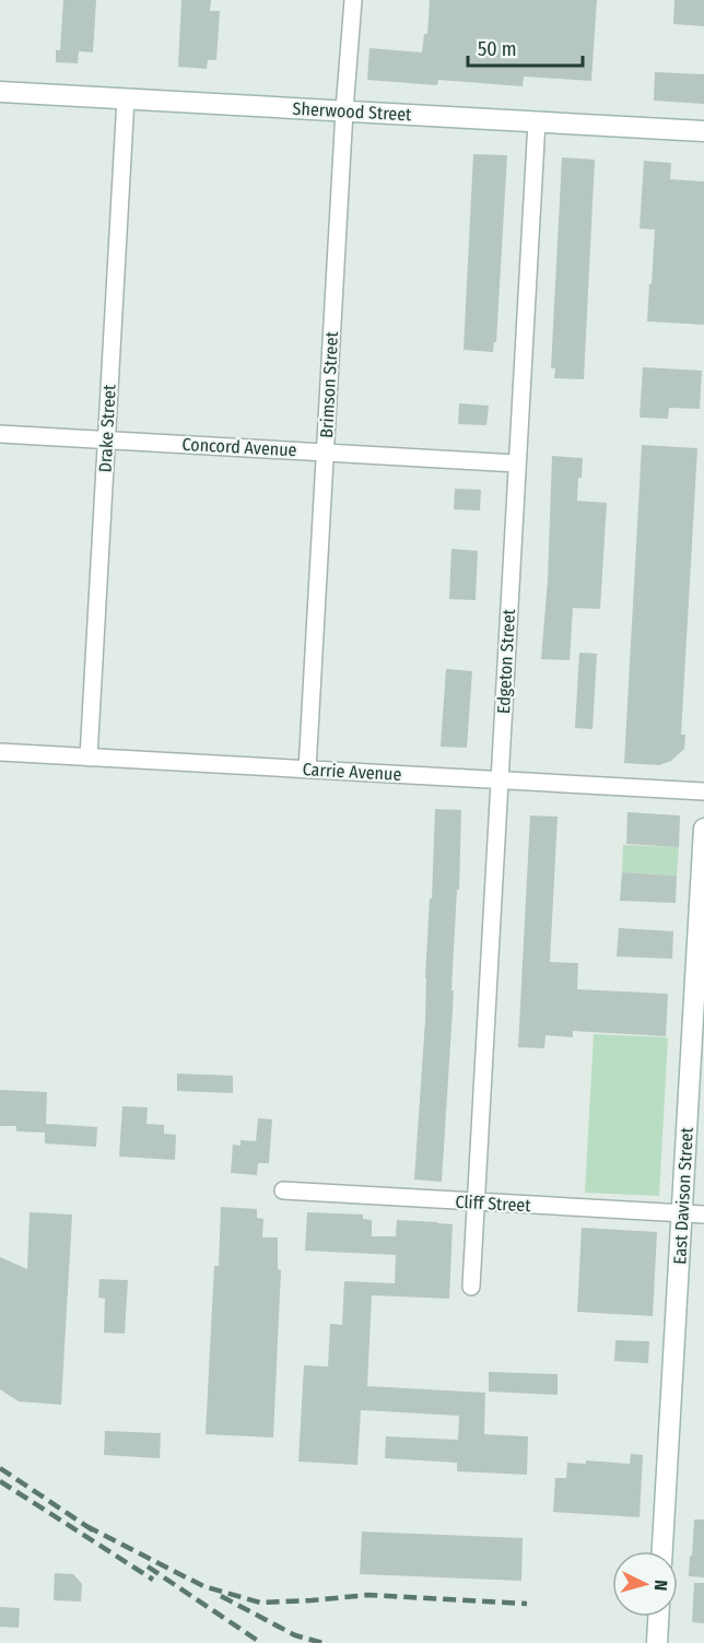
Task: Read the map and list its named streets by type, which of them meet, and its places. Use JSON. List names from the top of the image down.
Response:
{
  "streets": {
    "main road": ["Sherwood Street", "East Davison Street"],
    "street": [
      "Brimson Street",
      "Drake Street",
      "Concord Avenue",
      "Edgeton Street",
      "Carrie Avenue",
      "Cliff Street"
    ]
  },
  "crossings": [
    ["Sherwood Street", "Brimson Street"],
    ["Sherwood Street", "Drake Street"],
    ["Sherwood Street", "Edgeton Street"],
    ["Brimson Street", "Concord Avenue"],
    ["Brimson Street", "Carrie Avenue"],
    ["Drake Street", "Concord Avenue"],
    ["Drake Street", "Carrie Avenue"],
    ["Concord Avenue", "Edgeton Street"],
    ["Edgeton Street", "Carrie Avenue"],
    ["Edgeton Street", "Cliff Street"],
    ["East Davison Street", "Cliff Street"]
  ],
  "scale_bar": "50 m",
  "north": "right"
}
